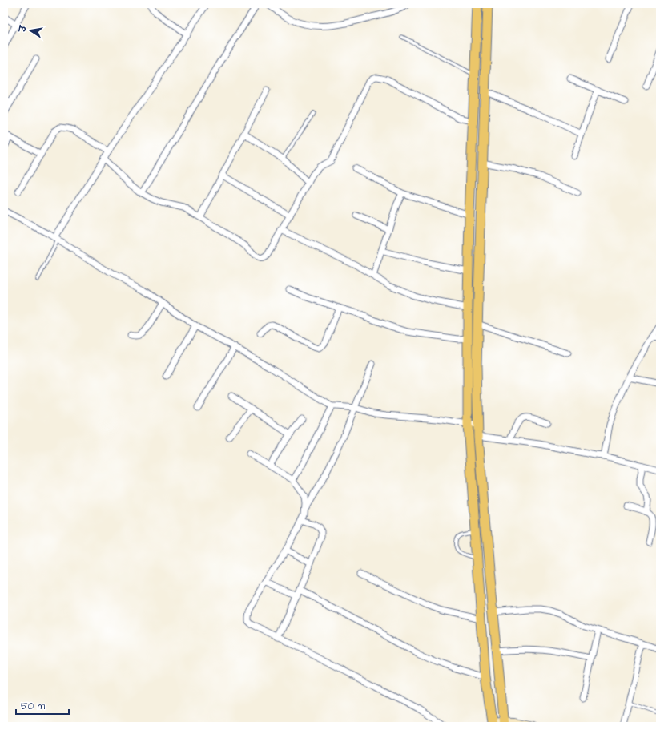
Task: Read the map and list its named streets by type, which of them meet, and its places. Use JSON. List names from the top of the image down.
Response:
{
  "scale_bar": "50 m",
  "north": "left"
}
